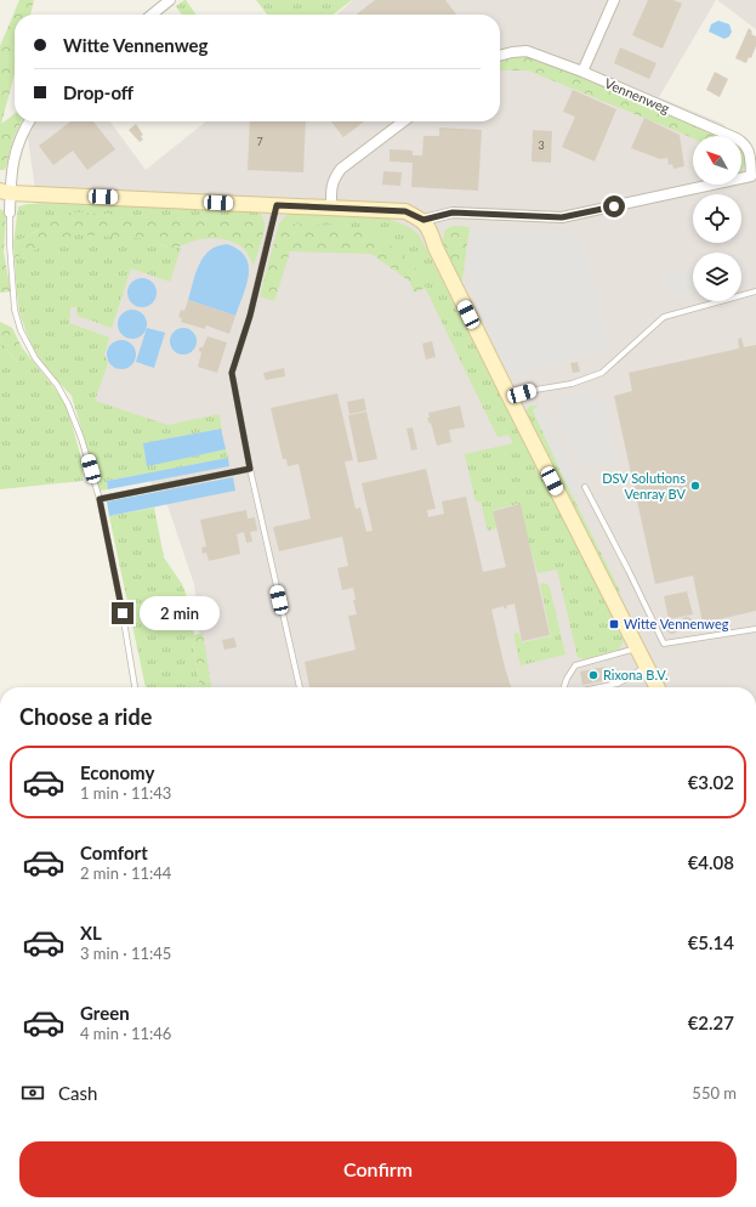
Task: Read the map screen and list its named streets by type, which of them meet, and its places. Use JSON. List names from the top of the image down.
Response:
{
  "streets": {
    "street": ["Vennenweg"]
  },
  "places": {
    "other": ["DSV Solutions Venray BV", "Rixona B.V."],
    "transit": ["Witte Vennenweg"]
  },
  "house_numbers": ["7", "3"],
  "north": "top left",
  "page": {
    "banner": ["Witte Vennenweg", "Drop-off"],
    "bubble": "2 min",
    "heading": "Choose a ride",
    "list": [
      {
        "name": "Economy",
        "note": "1 min · 11:43",
        "value": "€3.02"
      },
      {
        "name": "Comfort",
        "note": "2 min · 11:44",
        "value": "€4.08"
      },
      {
        "name": "XL",
        "note": "3 min · 11:45",
        "value": "€5.14"
      },
      {
        "name": "Green",
        "note": "4 min · 11:46",
        "value": "€2.27"
      }
    ],
    "pay": ["Cash", "550 m"],
    "buttons": "Confirm"
  }
}
